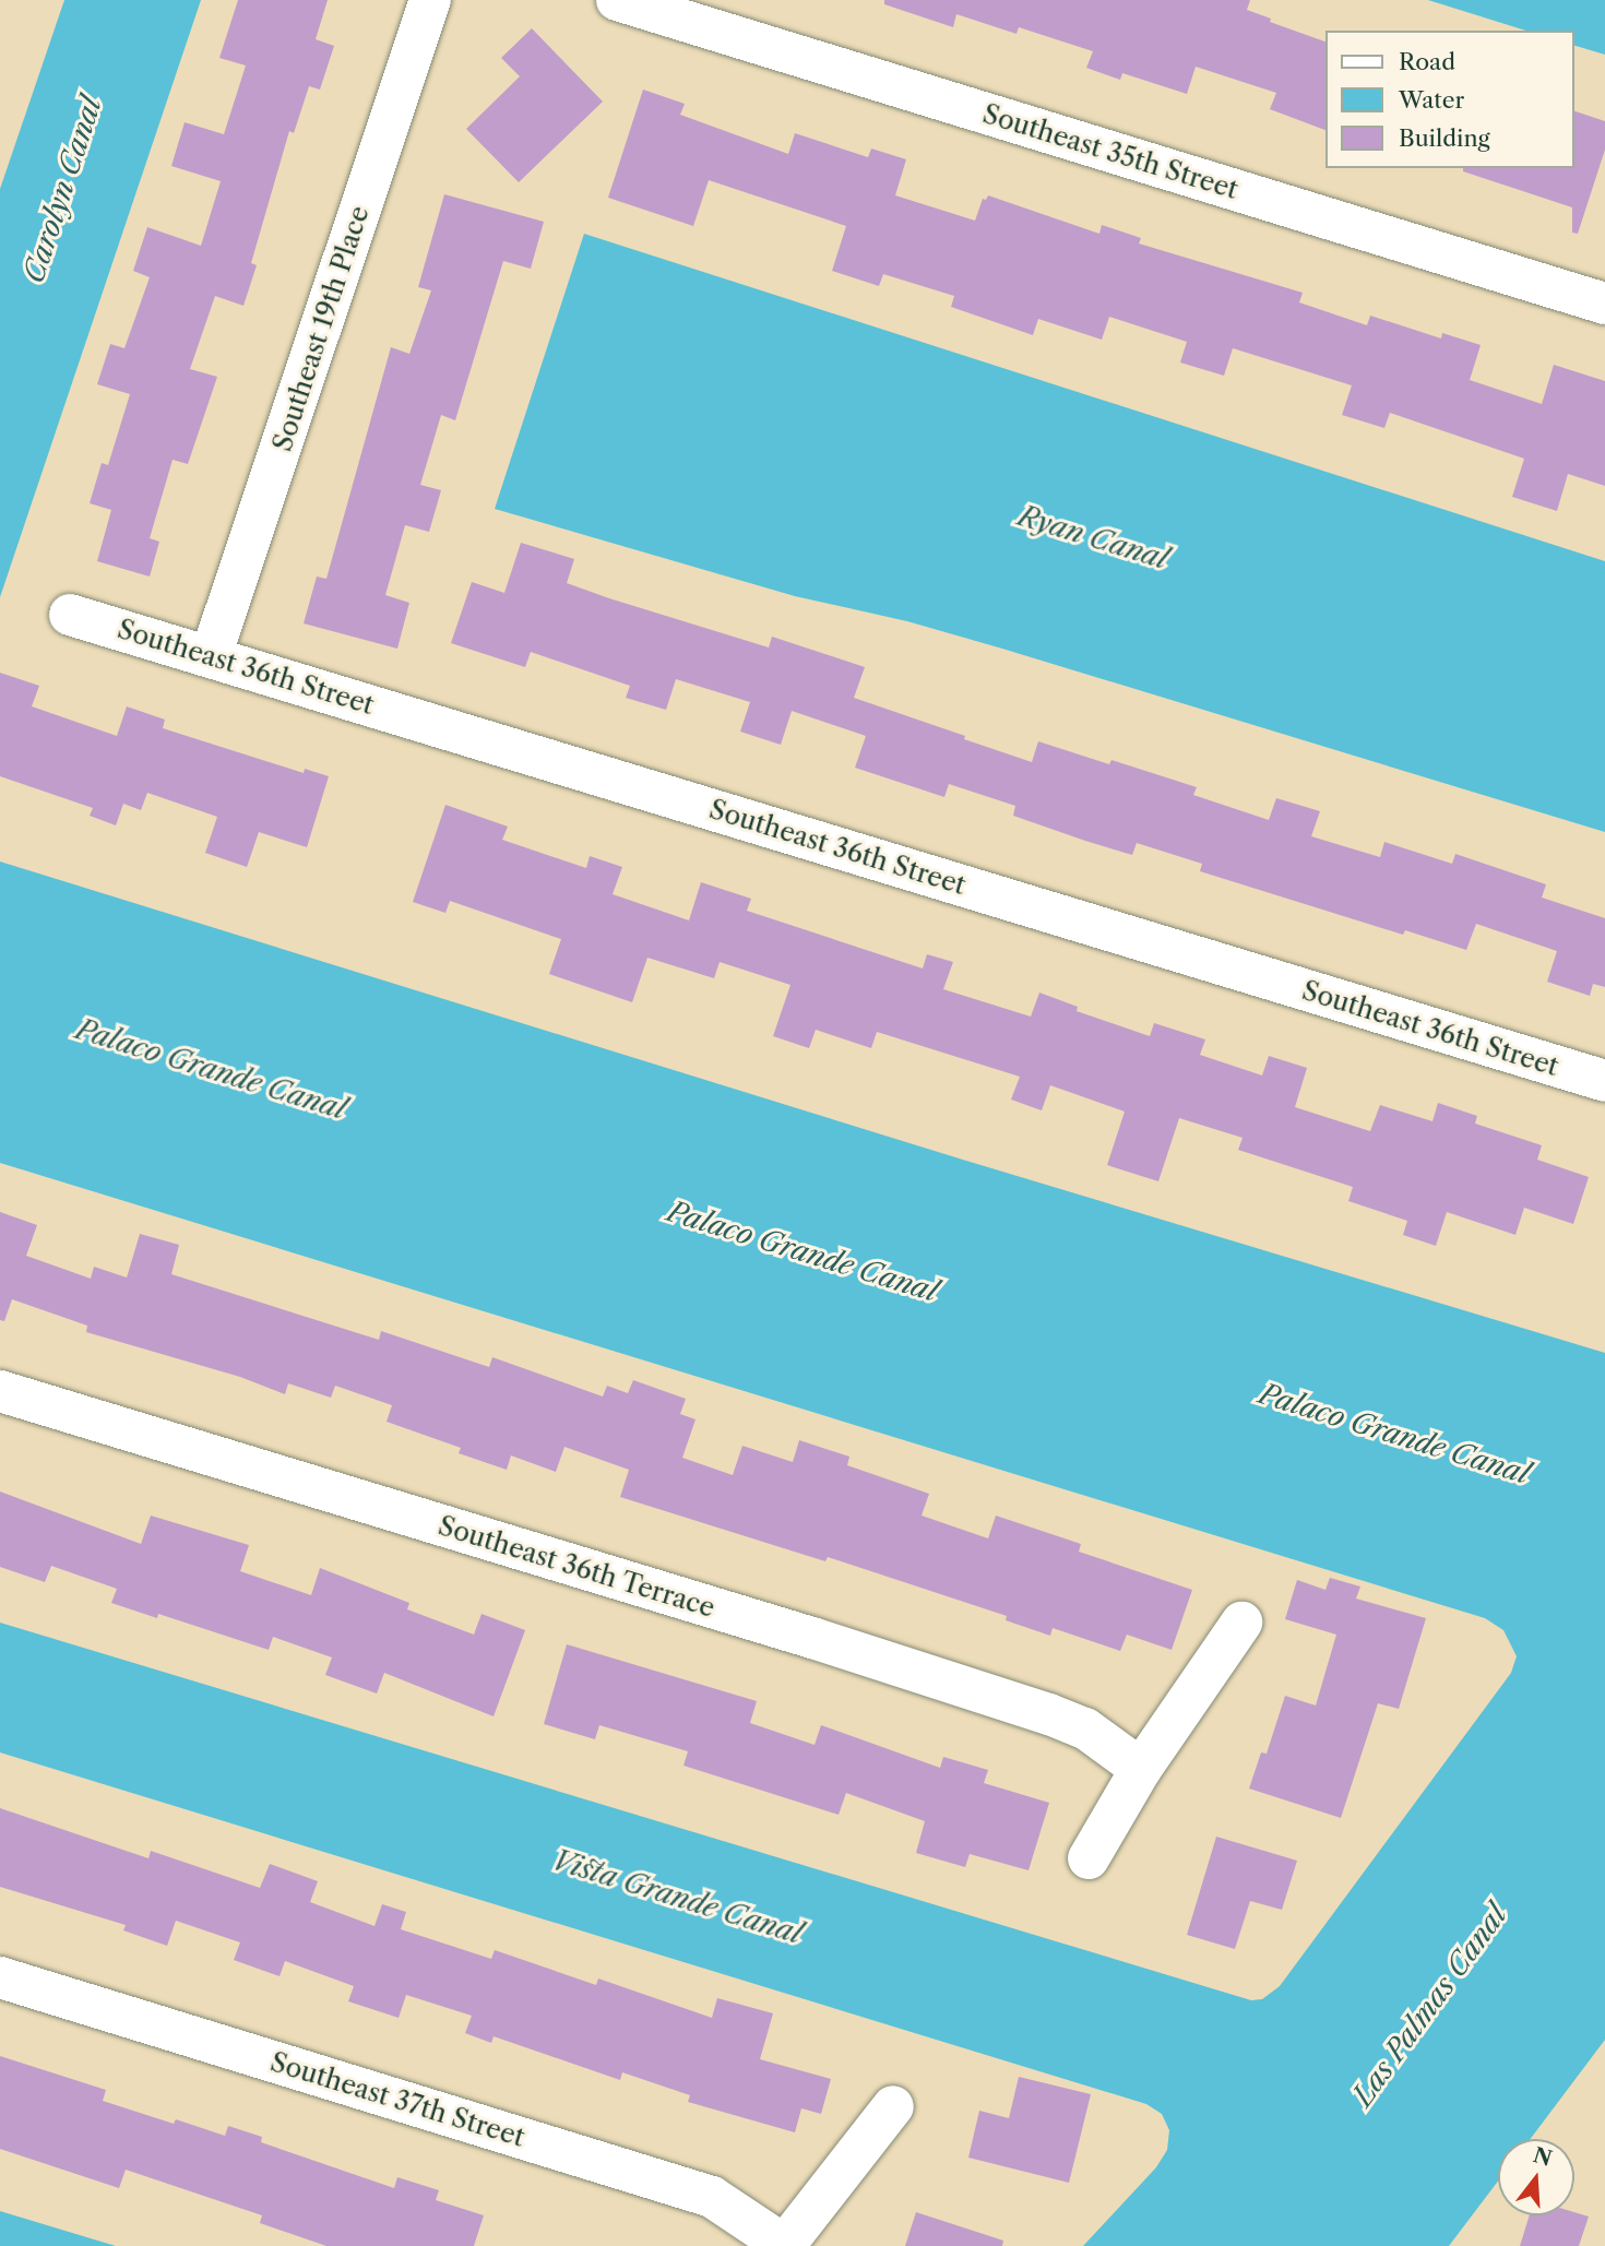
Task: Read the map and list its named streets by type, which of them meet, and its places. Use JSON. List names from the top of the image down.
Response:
{
  "streets": {
    "street": [
      "Southeast 35th Street",
      "Southeast 19th Place",
      "Southeast 36th Street",
      "Southeast 36th Terrace",
      "Southeast 37th Street"
    ]
  },
  "crossings": [
    ["Southeast 19th Place", "Southeast 36th Street"]
  ],
  "water": [
    "Carolyn Canal",
    "Ryan Canal",
    "Palaco Grande Canal",
    "Vista Grande Canal",
    "Las Palmas Canal"
  ],
  "legend": ["Road", "Water", "Building"],
  "north": "top"
}
